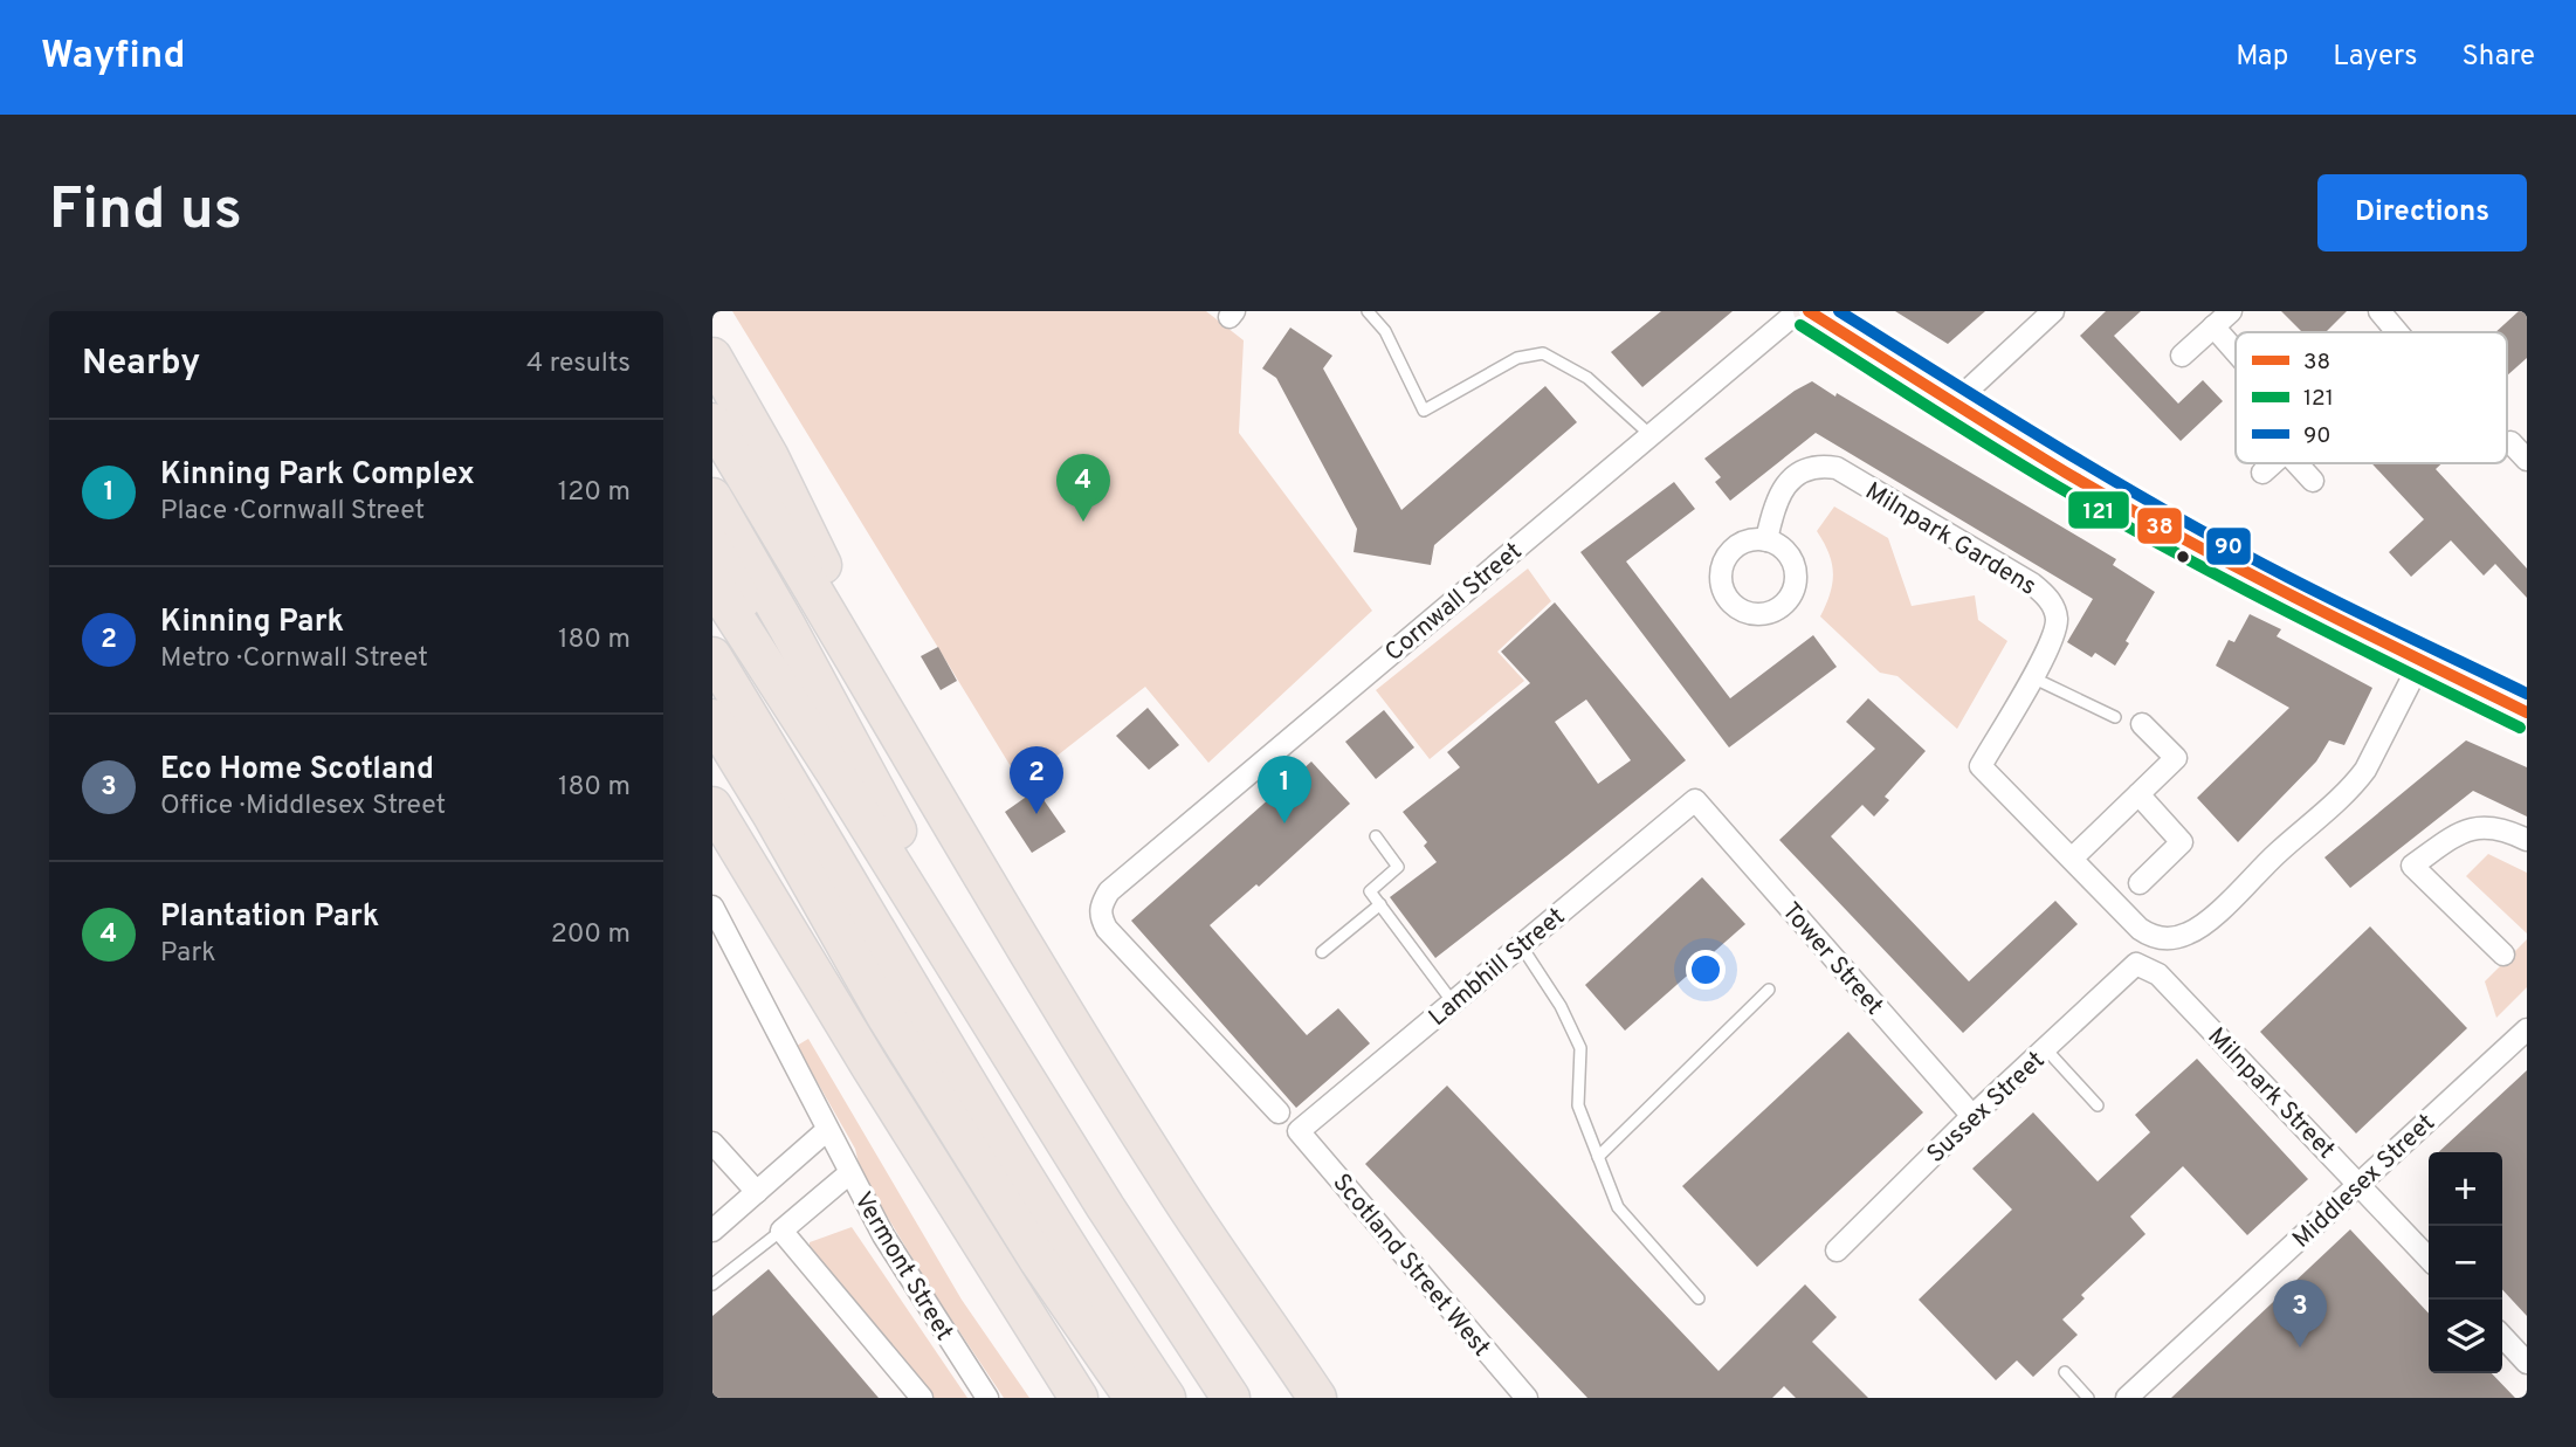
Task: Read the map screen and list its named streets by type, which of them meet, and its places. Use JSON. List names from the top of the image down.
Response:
{
  "streets": {
    "street": [
      "Milnpark Gardens",
      "Cornwall Street",
      "Tower Street",
      "Lambhill Street",
      "Milnpark Street",
      "Sussex Street",
      "Middlesex Street",
      "Scotland Street West",
      "Vermont Street"
    ]
  },
  "crossings": [
    ["Tower Street", "Lambhill Street"],
    ["Tower Street", "Sussex Street"],
    ["Lambhill Street", "Scotland Street West"],
    ["Milnpark Street", "Sussex Street"],
    ["Milnpark Street", "Middlesex Street"]
  ],
  "lines": ["transit line 38", "transit line 90", "transit line 121"],
  "legend": ["38", "121", "90"],
  "page": {
    "header": "Wayfind",
    "nav": ["Map", "Layers", "Share"],
    "buttons": "Directions",
    "title": "Find us",
    "heading": ["Nearby", "4 results"],
    "list": [
      {
        "mark": "1",
        "name": "Kinning Park Complex",
        "note": "Place · Cornwall Street",
        "value": "120 m"
      },
      {
        "mark": "2",
        "name": "Kinning Park",
        "note": "Metro · Cornwall Street",
        "value": "180 m"
      },
      {
        "mark": "3",
        "name": "Eco Home Scotland",
        "note": "Office · Middlesex Street",
        "value": "180 m"
      },
      {
        "mark": "4",
        "name": "Plantation Park",
        "note": "Park",
        "value": "200 m"
      }
    ],
    "pins": [
      "4",
      "2",
      "1",
      "3"
    ],
    "map_buttons": ["+", "−"]
  }
}
